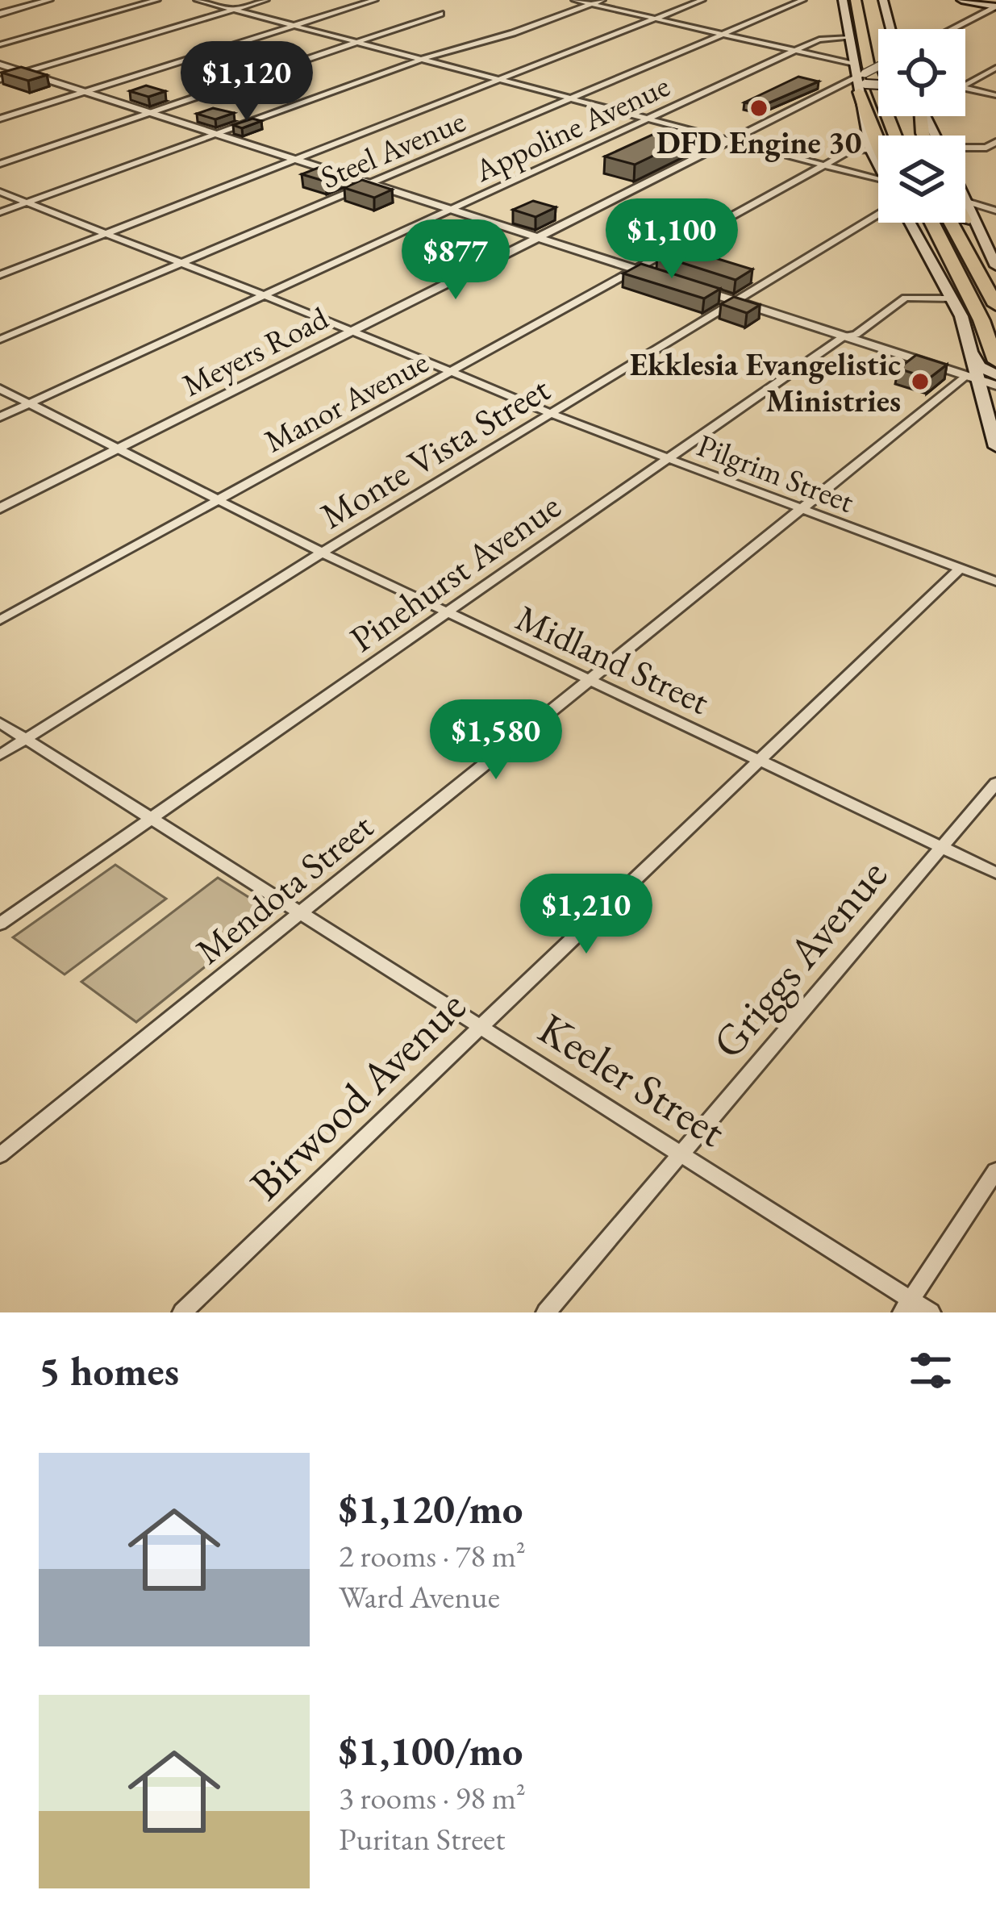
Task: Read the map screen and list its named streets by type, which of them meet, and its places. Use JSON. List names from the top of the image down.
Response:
{
  "streets": {
    "street": [
      "Appoline Avenue",
      "Steel Avenue",
      "Meyers Road",
      "Manor Avenue",
      "Monte Vista Street",
      "Pilgrim Street",
      "Pinehurst Avenue",
      "Midland Street",
      "Mendota Street",
      "Griggs Avenue",
      "Keeler Street",
      "Birwood Avenue"
    ]
  },
  "crossings": [
    ["Appoline Avenue", "Pilgrim Street"],
    ["Appoline Avenue", "Midland Street"],
    ["Steel Avenue", "Pilgrim Street"],
    ["Meyers Road", "Pilgrim Street"],
    ["Meyers Road", "Midland Street"],
    ["Manor Avenue", "Pilgrim Street"],
    ["Manor Avenue", "Midland Street"],
    ["Monte Vista Street", "Pilgrim Street"],
    ["Monte Vista Street", "Midland Street"],
    ["Monte Vista Street", "Keeler Street"],
    ["Pilgrim Street", "Pinehurst Avenue"],
    ["Pilgrim Street", "Mendota Street"],
    ["Pilgrim Street", "Birwood Avenue"],
    ["Pinehurst Avenue", "Midland Street"],
    ["Pinehurst Avenue", "Keeler Street"],
    ["Midland Street", "Mendota Street"],
    ["Midland Street", "Griggs Avenue"],
    ["Midland Street", "Birwood Avenue"],
    ["Mendota Street", "Keeler Street"],
    ["Griggs Avenue", "Keeler Street"],
    ["Keeler Street", "Birwood Avenue"]
  ],
  "places": ["DFD Engine 30", "Ekklesia Evangelistic Ministries"],
  "page": {
    "price": [
      "$1,120",
      "$1,100",
      "$877",
      "$1,580",
      "$1,210"
    ],
    "heading": "5 homes",
    "list": [
      {
        "name": "$1,120/mo",
        "note": "2 rooms · 78 m² · Ward Avenue"
      },
      {
        "name": "$1,100/mo",
        "note": "3 rooms · 98 m² · Puritan Street"
      }
    ]
  }
}
